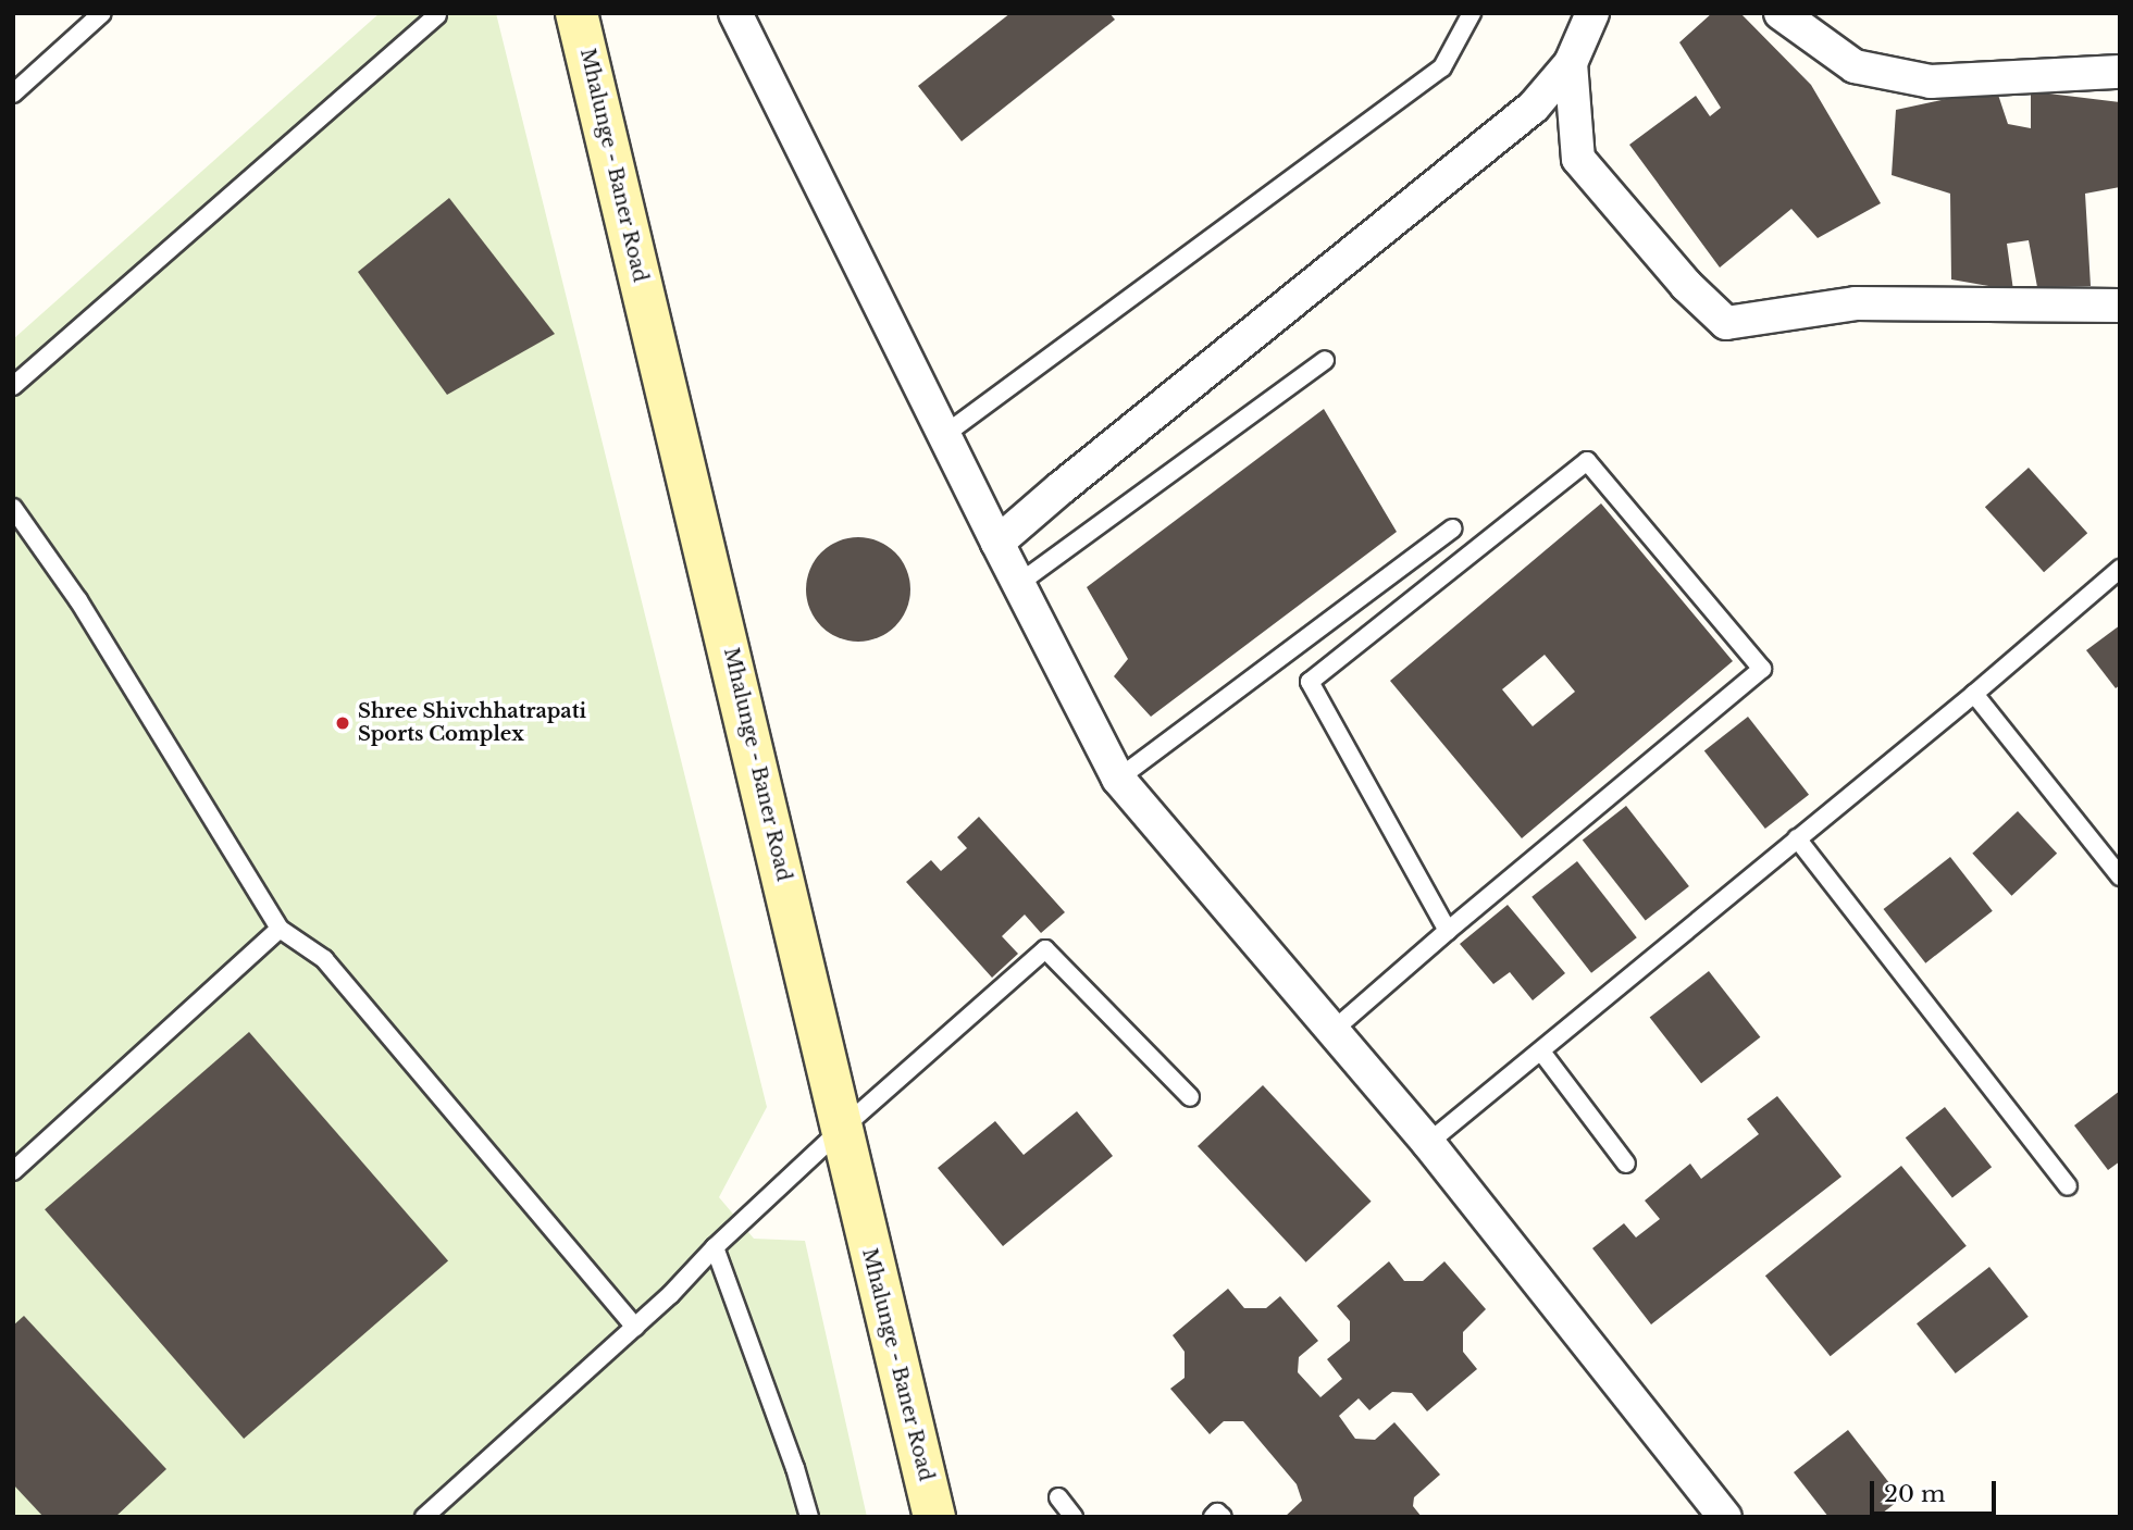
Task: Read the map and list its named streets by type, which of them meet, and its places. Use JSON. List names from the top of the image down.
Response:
{
  "streets": {
    "main road": ["Mhalunge - Baner Road"]
  },
  "places": ["Shree Shivchhatrapati Sports Complex"],
  "scale_bar": "20 m"
}
